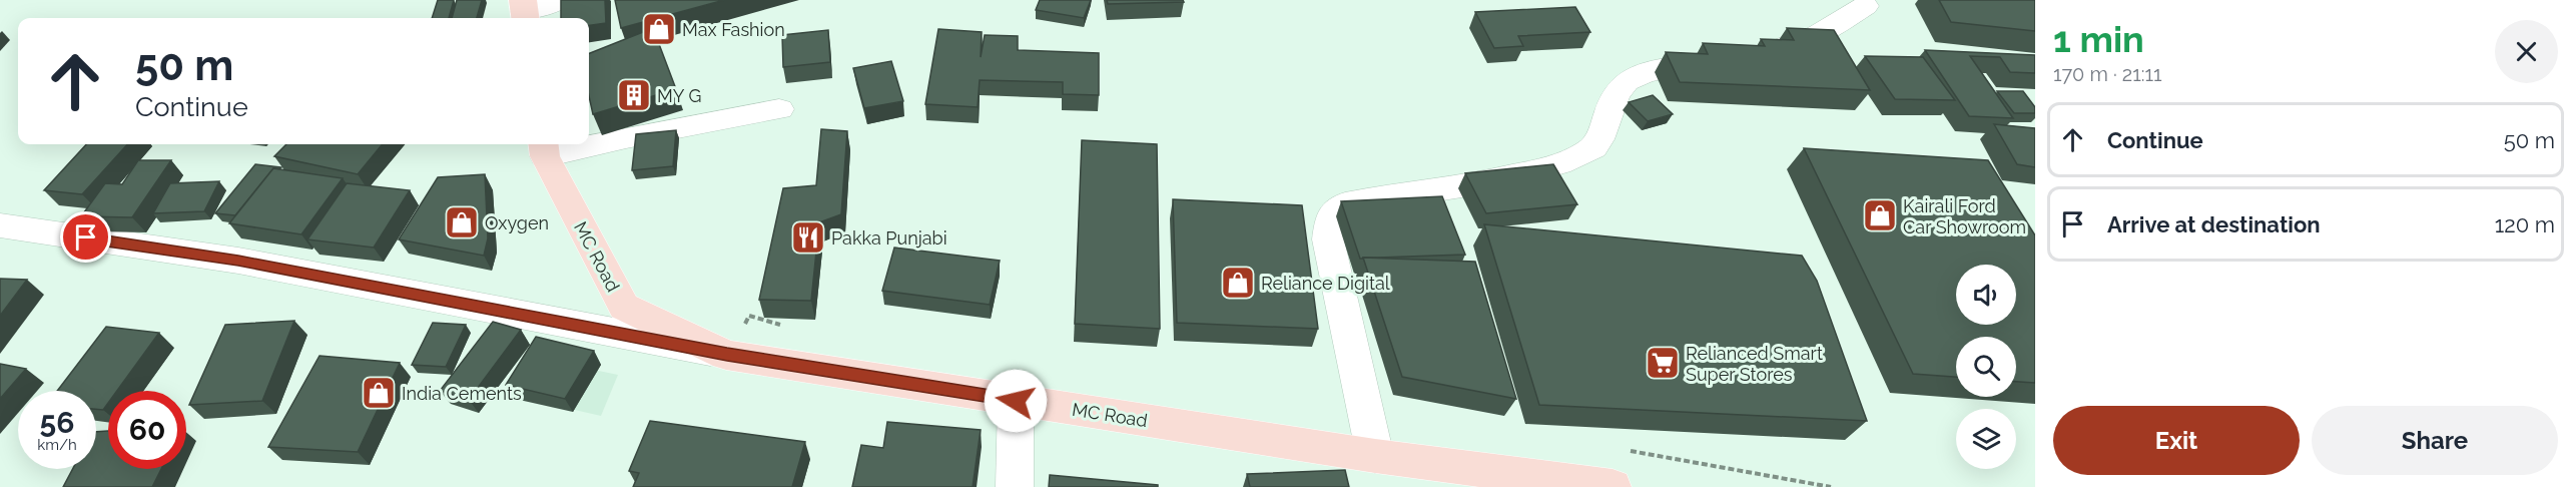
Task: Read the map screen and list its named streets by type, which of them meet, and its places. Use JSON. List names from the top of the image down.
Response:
{
  "streets": {
    "main road": ["MC Road"]
  },
  "places": {
    "shop": [
      "Max Fashion",
      "Kairali Ford Car Showroom",
      "Oxygen",
      "Reliance Digital",
      "India Cements"
    ],
    "building": ["MY G"],
    "restaurant": ["Pakka Punjabi"],
    "supermarket": ["Relianced Smart Super Stores"]
  },
  "page": {
    "heading": ["1 min", "170 m · 21:11"],
    "turn": ["50 m", "Continue"],
    "list": [
      {
        "name": "Continue",
        "value": "50 m"
      },
      {
        "name": "Arrive at destination",
        "value": "120 m"
      }
    ],
    "speed": "56 km/h",
    "limit": "60",
    "buttons": ["Exit", "Share"]
  }
}
